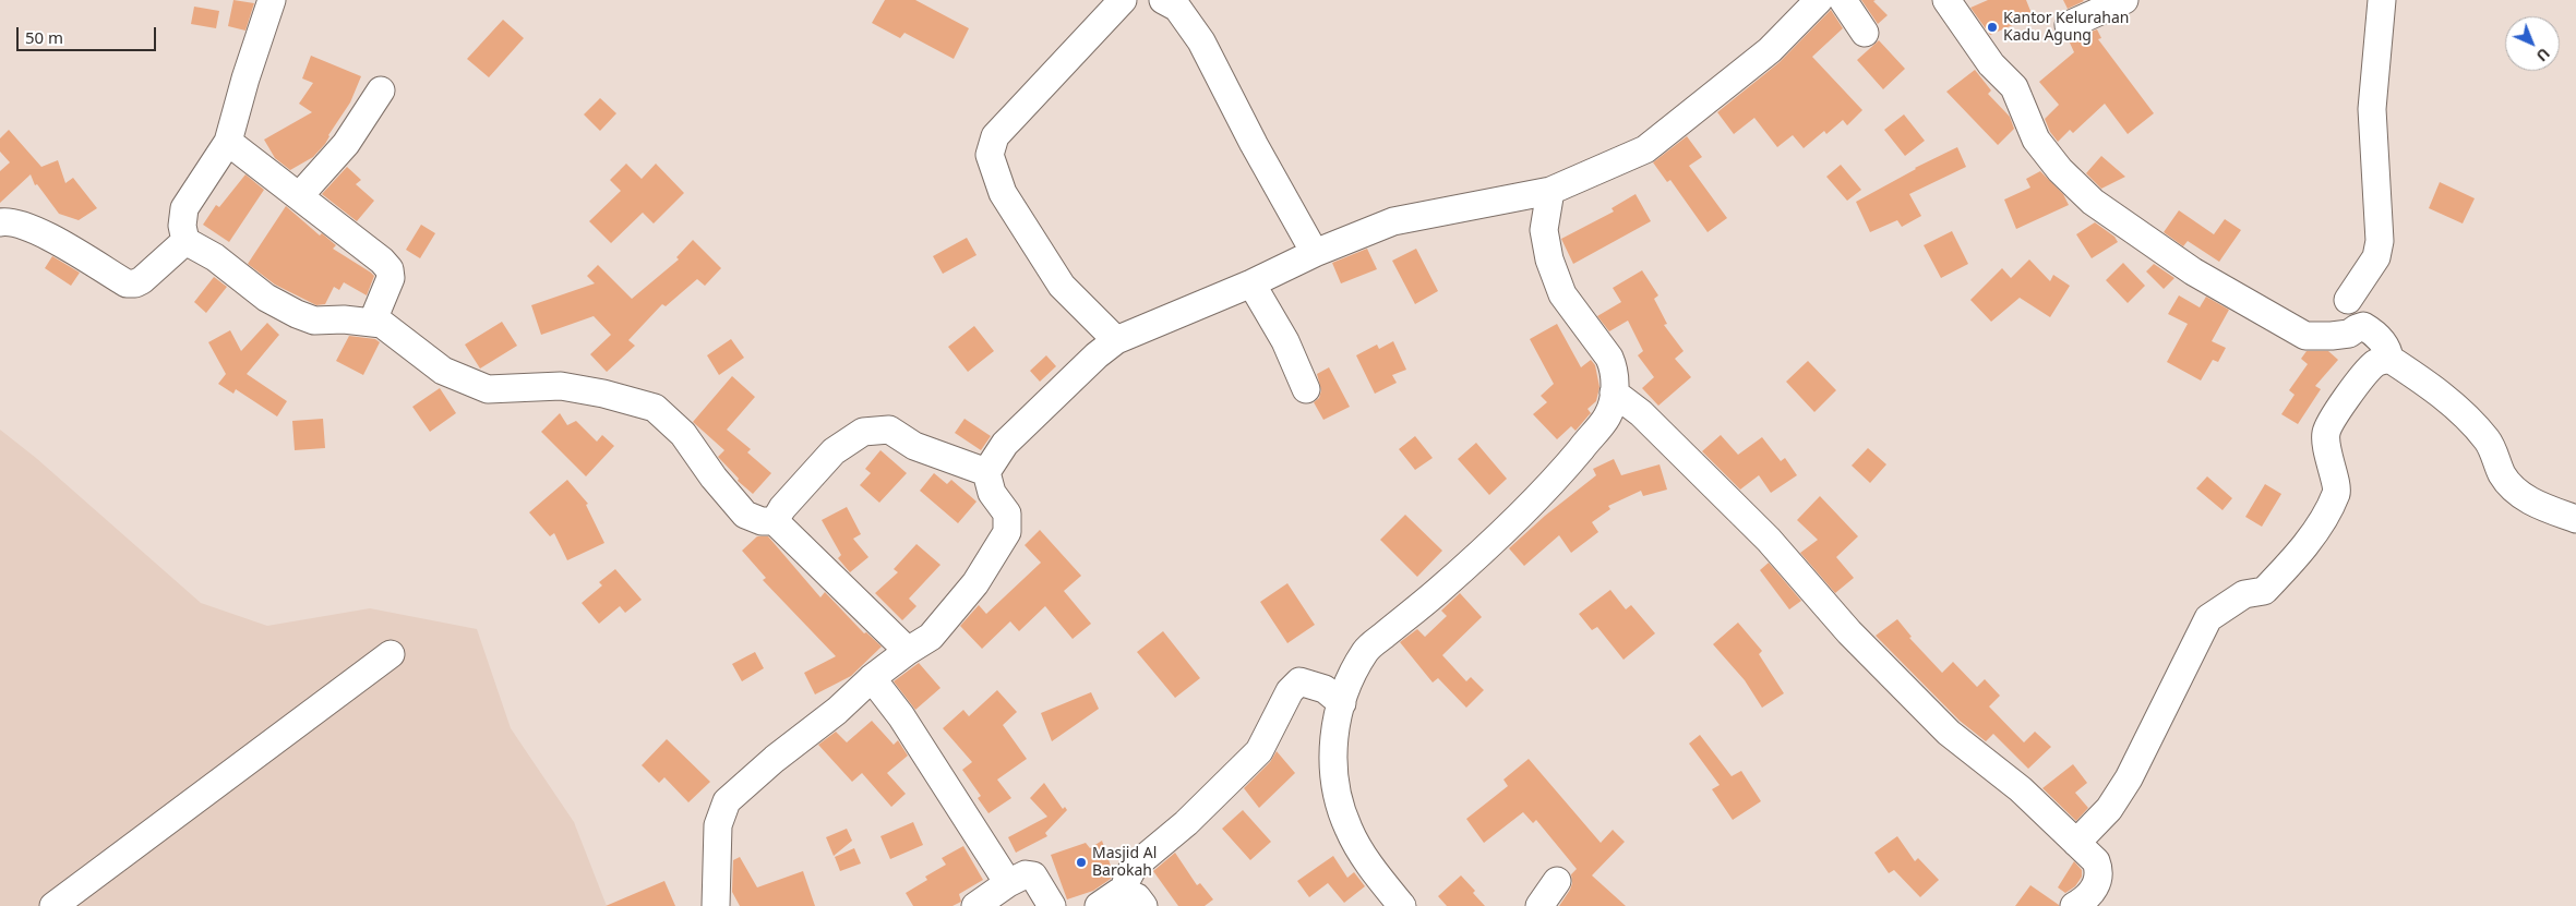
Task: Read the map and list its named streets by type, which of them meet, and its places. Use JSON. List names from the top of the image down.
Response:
{
  "places": ["Kantor Kelurahan Kadu Agung", "Masjid Al Barokah"],
  "scale_bar": "50 m",
  "north": "bottom right"
}
